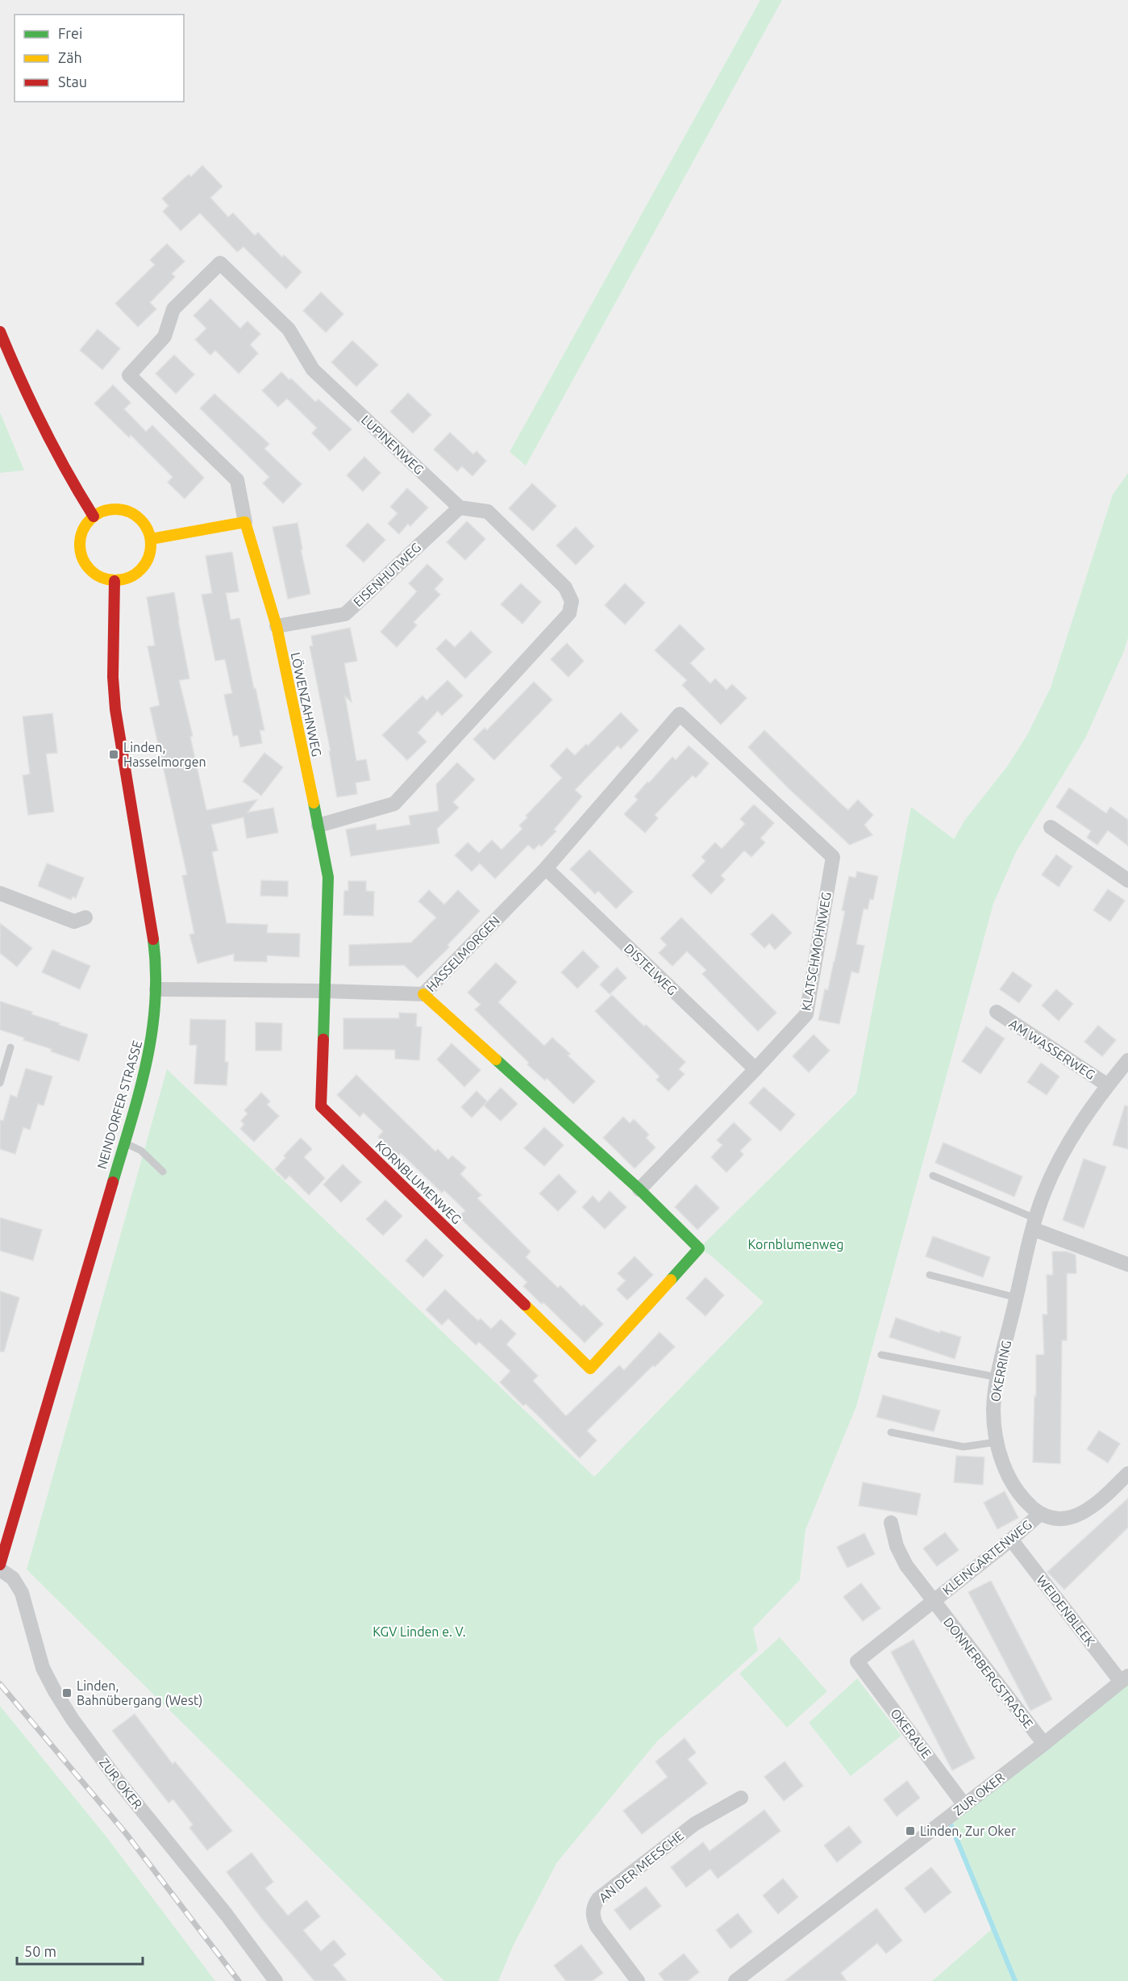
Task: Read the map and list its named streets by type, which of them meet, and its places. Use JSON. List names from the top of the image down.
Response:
{
  "streets": {
    "street": [
      "LUPINENWEG",
      "EISENHUTWEG",
      "LÖWENZAHNWEG",
      "KLATSCHMOHNWEG",
      "HASSELMORGEN",
      "DISTELWEG",
      "AM WASSERWEG",
      "NEINDORFER STRASSE",
      "KORNBLUMENWEG",
      "OKERRING",
      "KLEINGARTENWEG",
      "WEIDENBLEEK",
      "DONNERBERGSTRASSE",
      "OKERAUE",
      "ZUR OKER",
      "AN DER MEESCHE"
    ]
  },
  "crossings": [
    ["LUPINENWEG", "EISENHUTWEG"],
    ["LUPINENWEG", "LÖWENZAHNWEG"],
    ["EISENHUTWEG", "LÖWENZAHNWEG"],
    ["LÖWENZAHNWEG", "HASSELMORGEN"],
    ["LÖWENZAHNWEG", "KORNBLUMENWEG"],
    ["KLATSCHMOHNWEG", "HASSELMORGEN"],
    ["KLATSCHMOHNWEG", "DISTELWEG"],
    ["KLATSCHMOHNWEG", "KORNBLUMENWEG"],
    ["HASSELMORGEN", "DISTELWEG"],
    ["HASSELMORGEN", "NEINDORFER STRASSE"],
    ["HASSELMORGEN", "KORNBLUMENWEG"],
    ["AM WASSERWEG", "OKERRING"],
    ["OKERRING", "KLEINGARTENWEG"],
    ["KLEINGARTENWEG", "WEIDENBLEEK"],
    ["KLEINGARTENWEG", "DONNERBERGSTRASSE"],
    ["KLEINGARTENWEG", "OKERAUE"],
    ["WEIDENBLEEK", "ZUR OKER"],
    ["DONNERBERGSTRASSE", "ZUR OKER"],
    ["OKERAUE", "ZUR OKER"]
  ],
  "parks": ["Kornblumenweg", "KGV Linden e. V."],
  "places": {
    "transit": ["Linden, Hasselmorgen", "Linden, Bahnübergang (West)", "Linden, Zur Oker"]
  },
  "legend": ["Frei", "Zäh", "Stau"],
  "scale_bar": "50 m"
}
